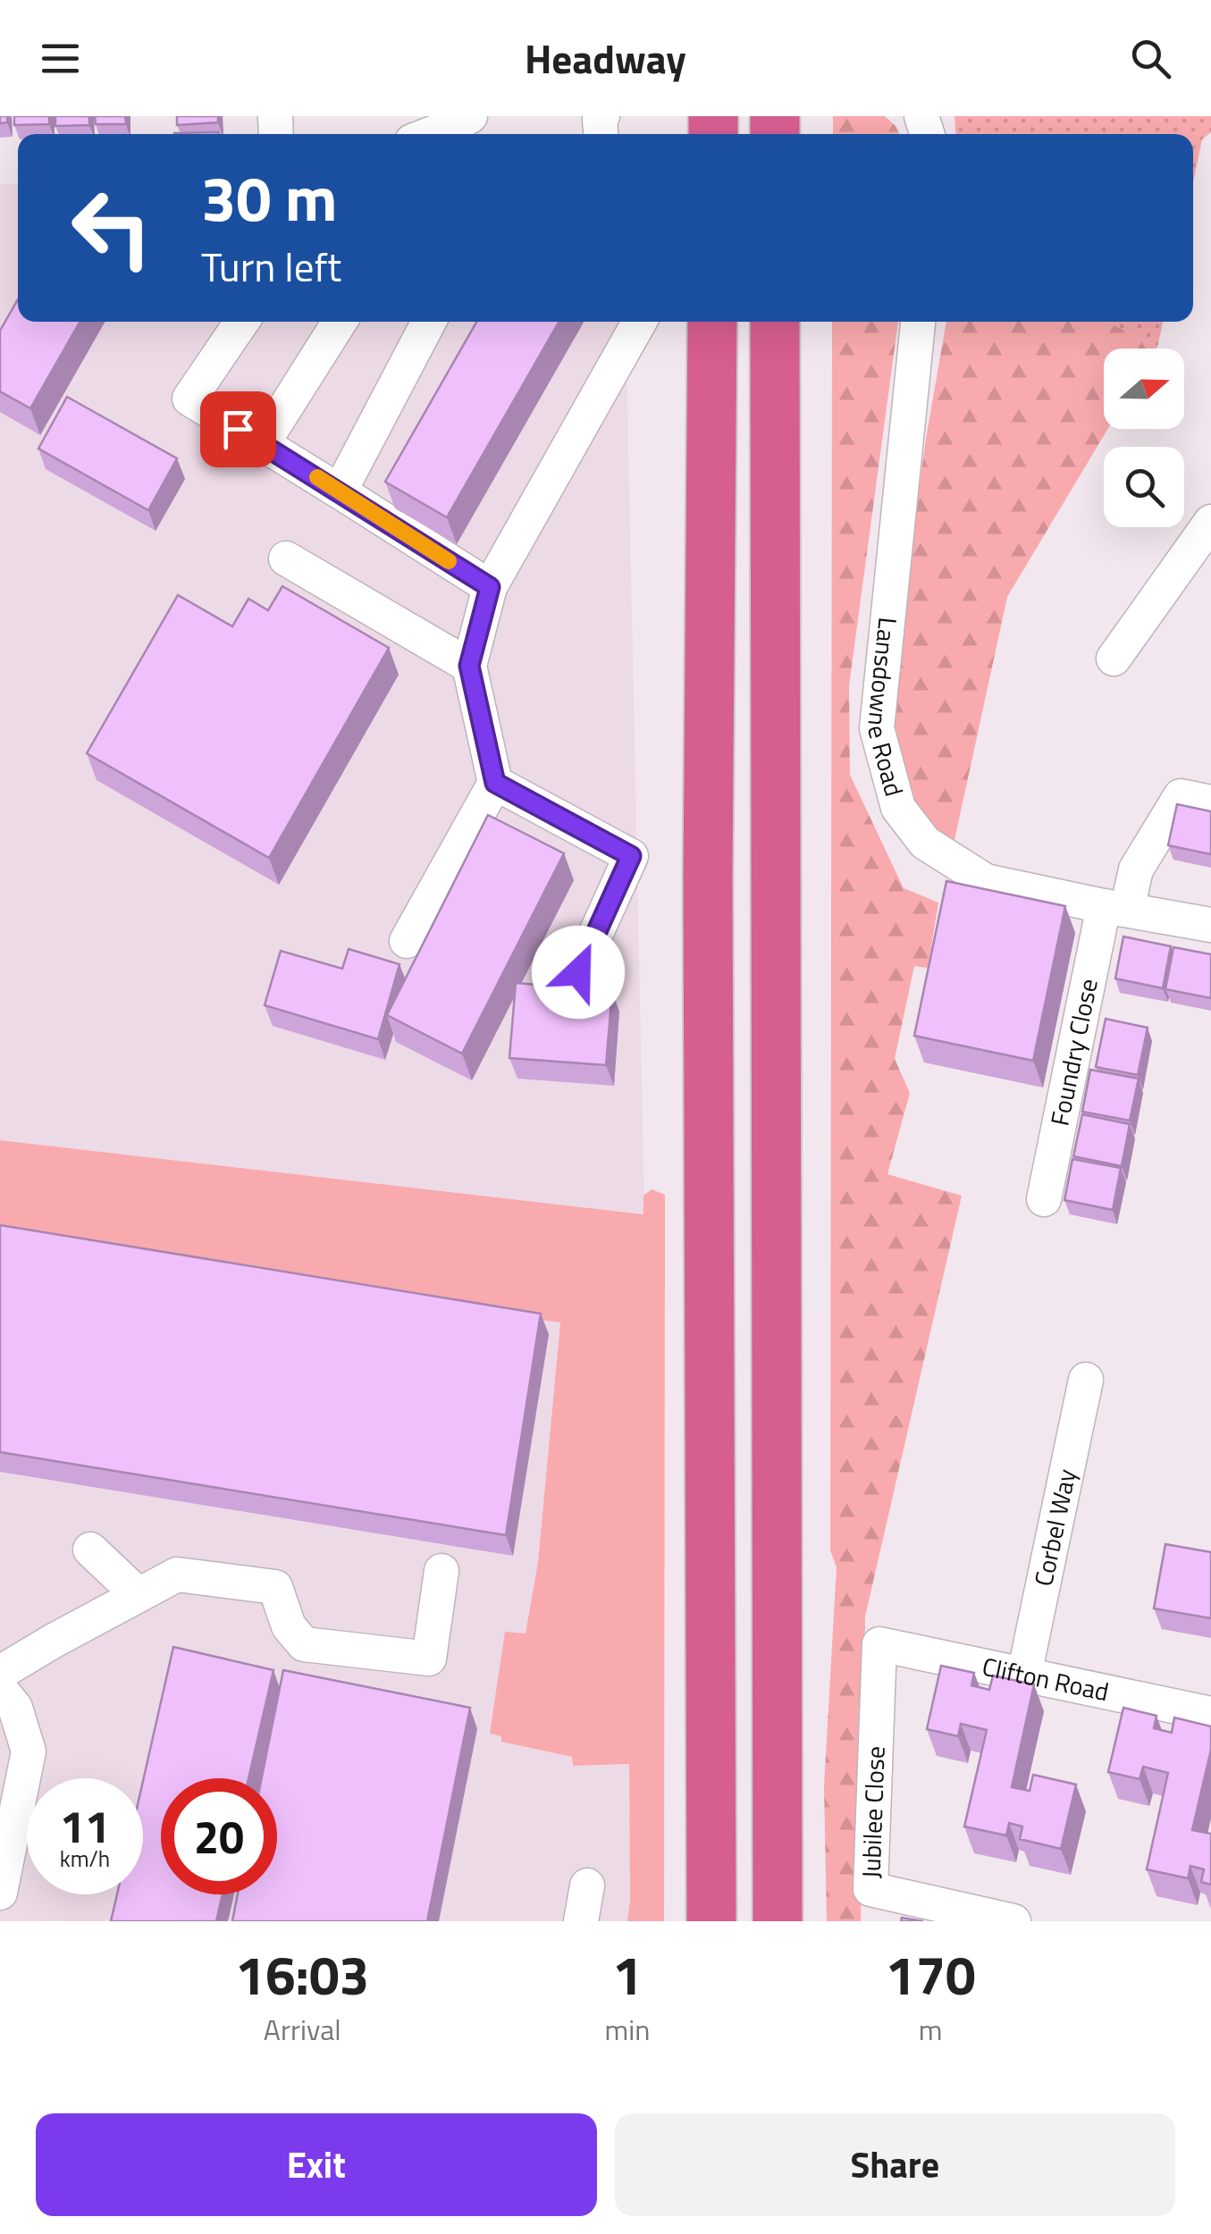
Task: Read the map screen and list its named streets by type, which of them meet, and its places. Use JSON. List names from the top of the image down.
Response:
{
  "streets": {
    "street": [
      "Lansdowne Road",
      "Foundry Close",
      "Corbel Way",
      "Clifton Road",
      "Jubilee Close"
    ]
  },
  "crossings": [
    ["Lansdowne Road", "Foundry Close"],
    ["Corbel Way", "Clifton Road"],
    ["Clifton Road", "Jubilee Close"]
  ],
  "north": "right",
  "page": {
    "header": "Headway",
    "turn": ["30 m", "Turn left"],
    "speed": "11 km/h",
    "limit": "20",
    "eta": [
      "16:03",
      "Arrival",
      "1",
      "min",
      "170",
      "m"
    ],
    "buttons": ["Exit", "Share"]
  }
}
